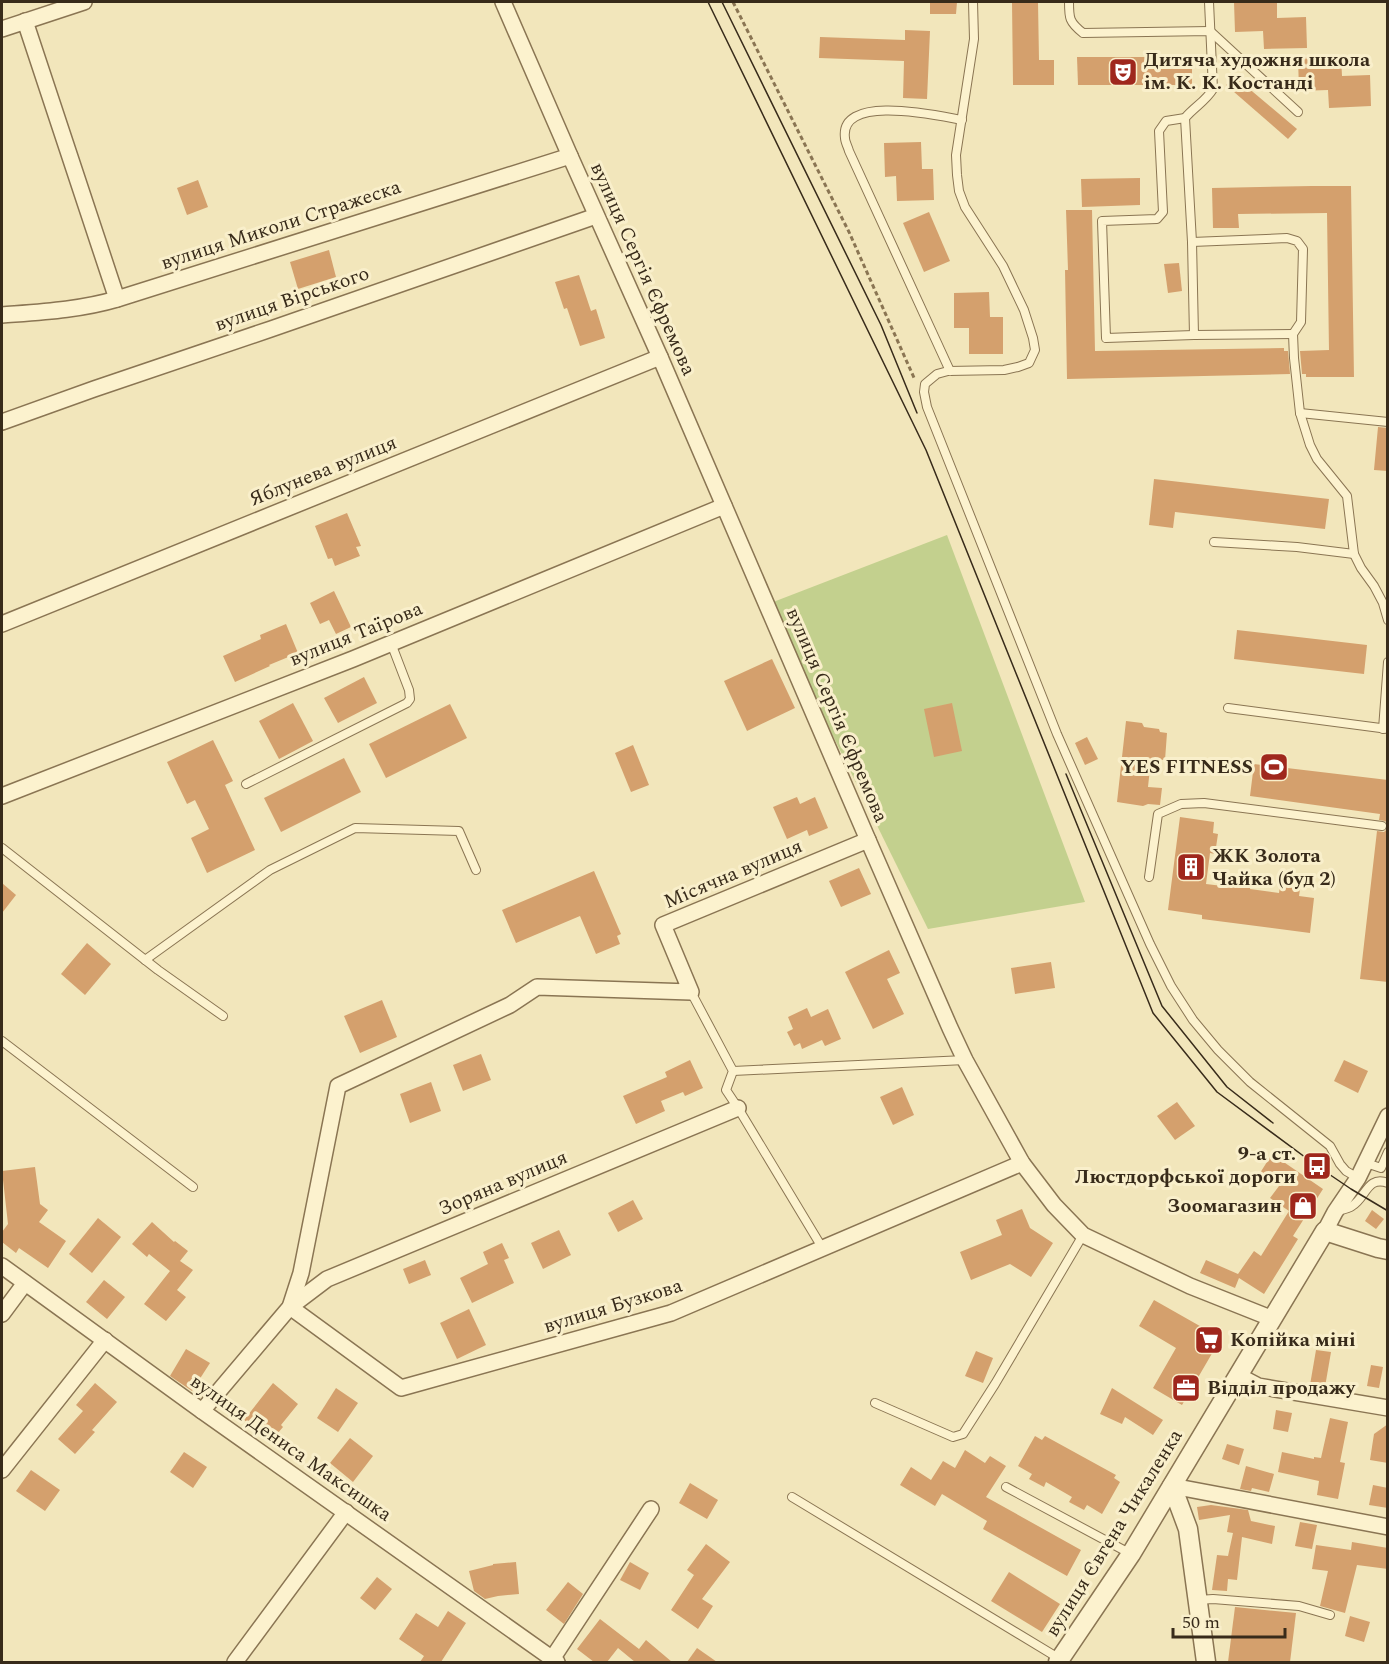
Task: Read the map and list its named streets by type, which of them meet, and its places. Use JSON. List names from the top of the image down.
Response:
{
  "streets": {
    "street": [
      "вулиця Миколи Стражеска",
      "вулиця Сергія Єфремова",
      "вулиця Вірського",
      "Яблунева вулиця",
      "вулиця Таїрова",
      "Місячна вулиця",
      "Зоряна вулиця",
      "вулиця Бузкова",
      "вулиця Дениса Максишка",
      "вулиця Євгена Чикаленка"
    ]
  },
  "crossings": [
    ["вулиця Миколи Стражеска", "вулиця Сергія Єфремова"],
    ["вулиця Сергія Єфремова", "вулиця Вірського"],
    ["вулиця Сергія Єфремова", "Яблунева вулиця"],
    ["вулиця Сергія Єфремова", "вулиця Таїрова"],
    ["вулиця Сергія Єфремова", "Місячна вулиця"],
    ["вулиця Сергія Єфремова", "вулиця Бузкова"],
    ["вулиця Сергія Єфремова", "вулиця Євгена Чикаленка"],
    ["Зоряна вулиця", "вулиця Бузкова"]
  ],
  "places": {
    "theatre": ["Дитяча художня школа ім. К. К. Костанді"],
    "sports": ["YES FITNESS"],
    "building": ["ЖК Золота Чайка (буд 2)"],
    "bus stop": ["9-а ст. Люстдорфської дороги"],
    "shop": ["Зоомагазин"],
    "supermarket": ["Копійка міні"],
    "office": ["Відділ продажу"]
  },
  "scale_bar": "50 m"
}
